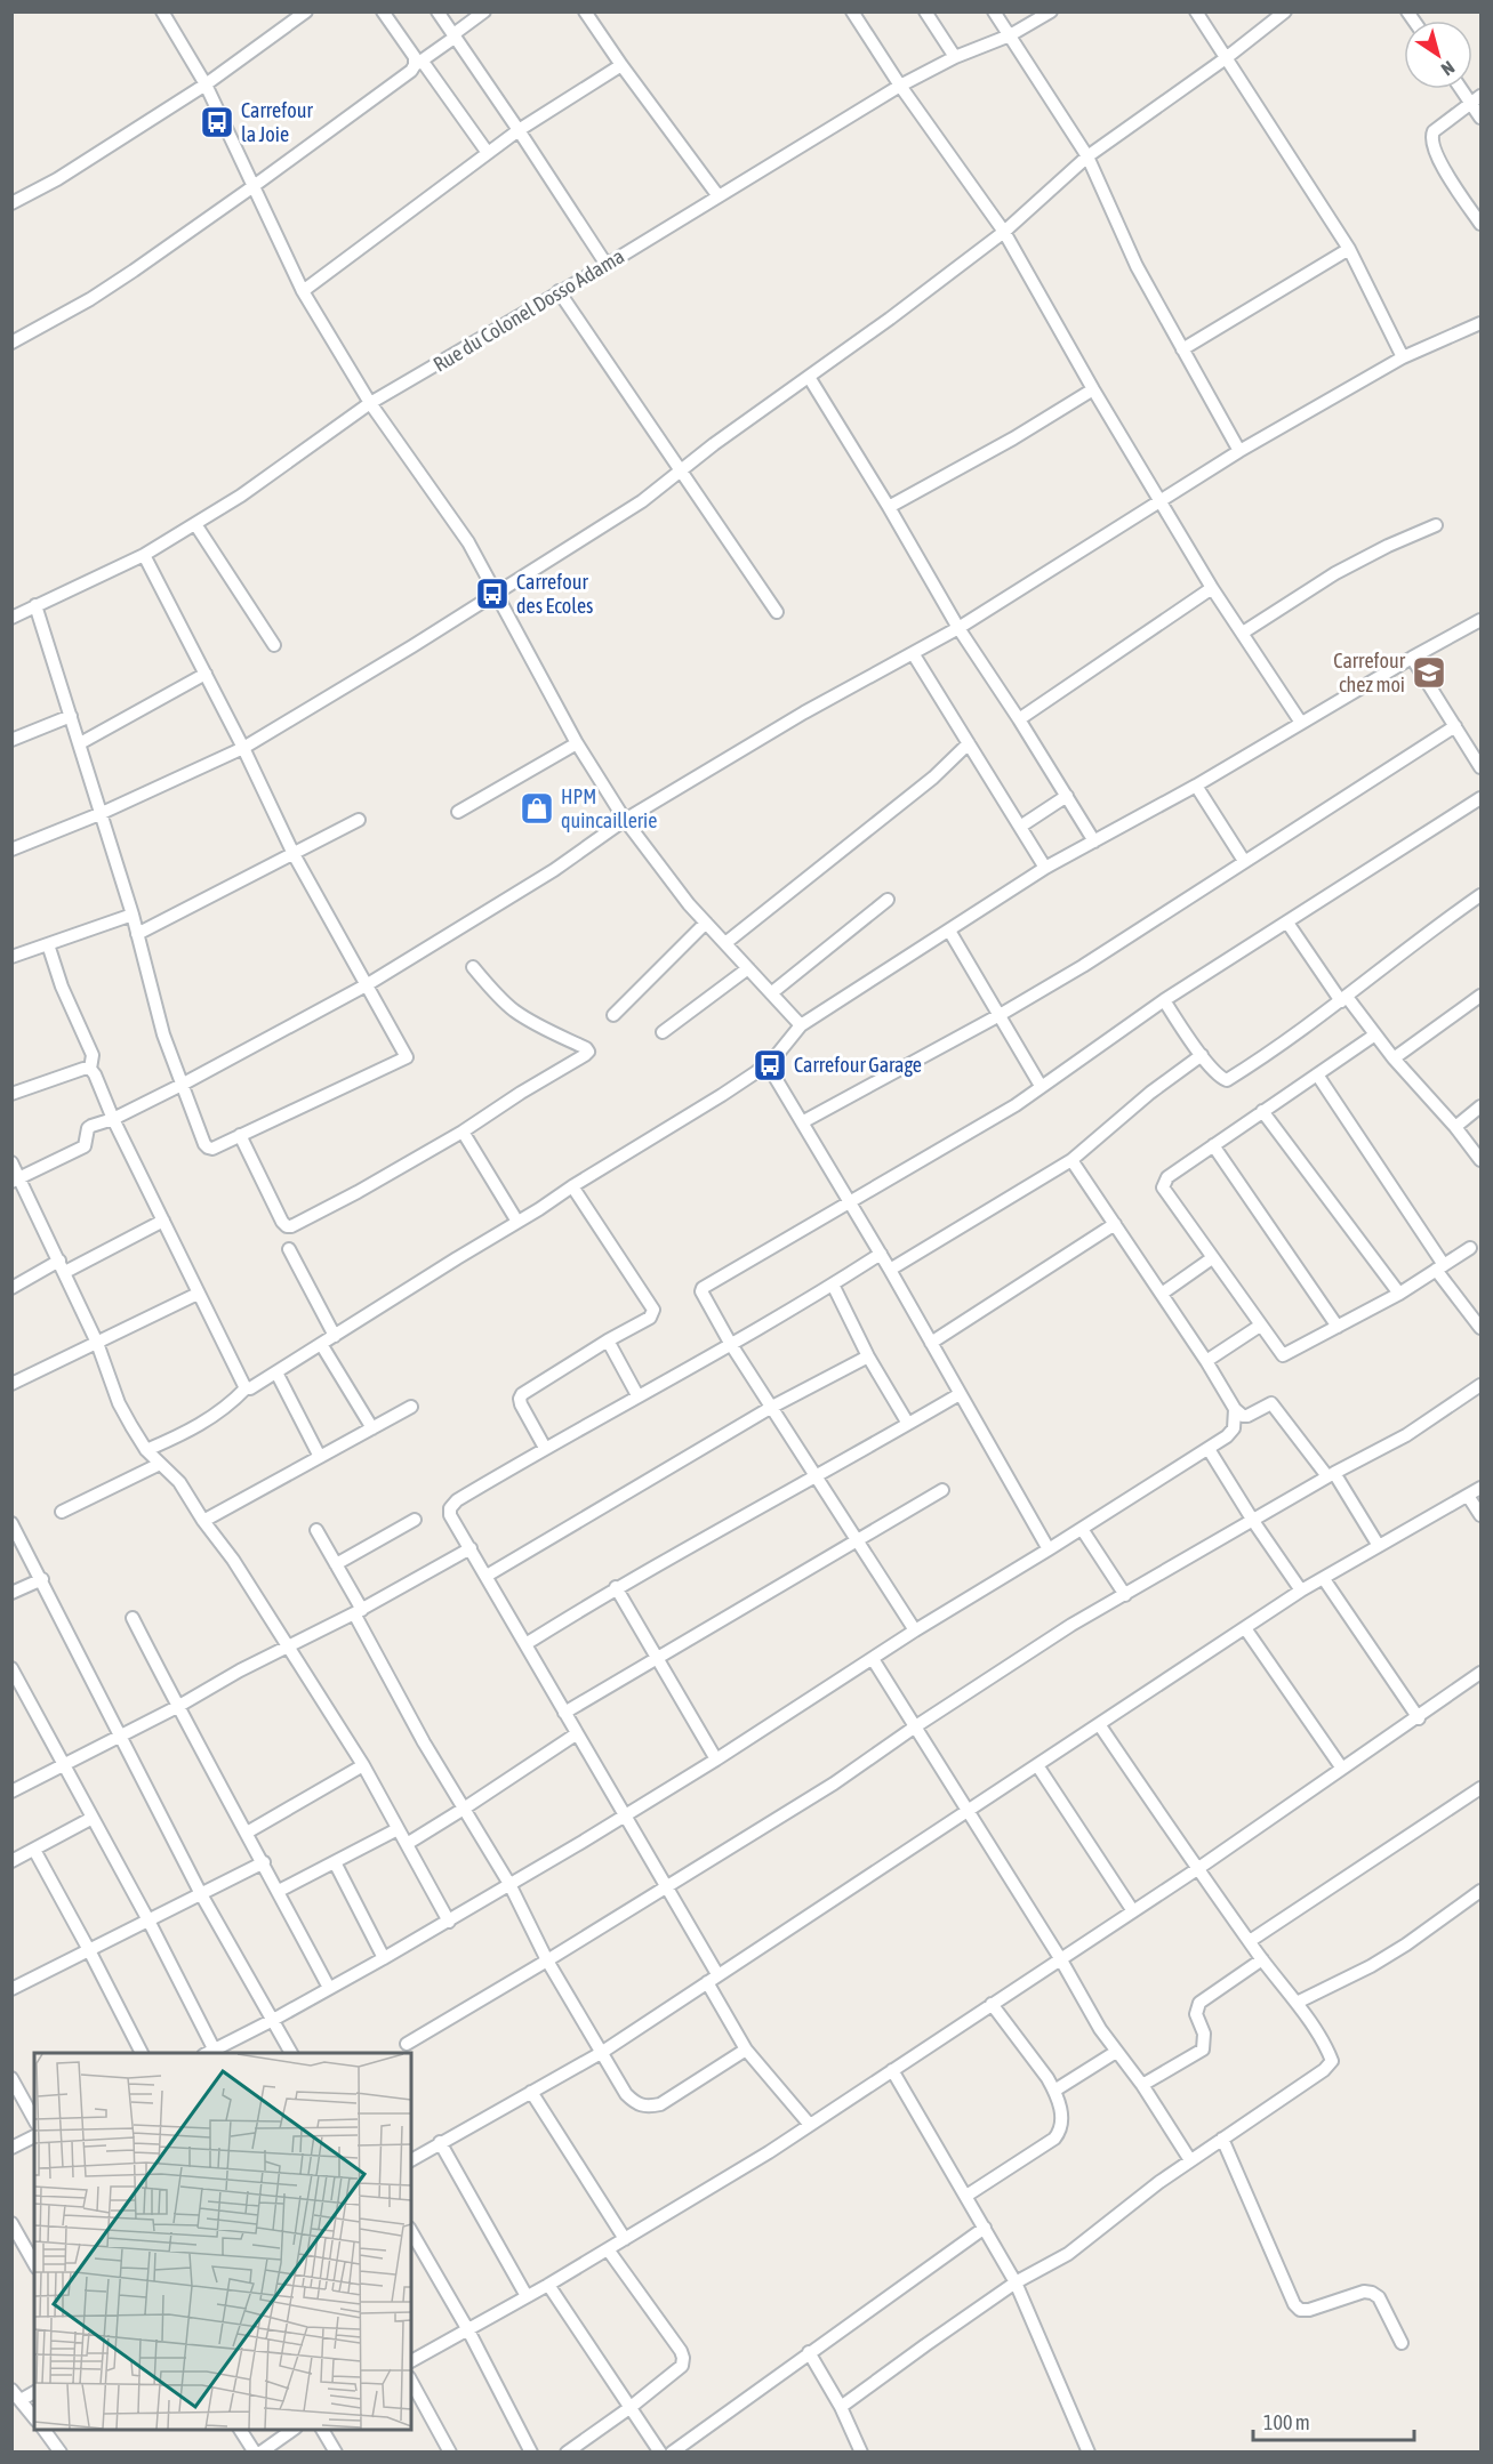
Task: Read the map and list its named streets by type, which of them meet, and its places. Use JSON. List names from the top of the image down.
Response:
{
  "streets": {
    "street": ["Rue du Colonel Dosso Adama"]
  },
  "places": {
    "bus stop": ["Carrefour la Joie", "Carrefour des Ecoles", "Carrefour Garage"],
    "school or university": ["Carrefour chez moi"],
    "shop": ["HPM quincaillerie"]
  },
  "scale_bar": "100 m",
  "north": "bottom right"
}
